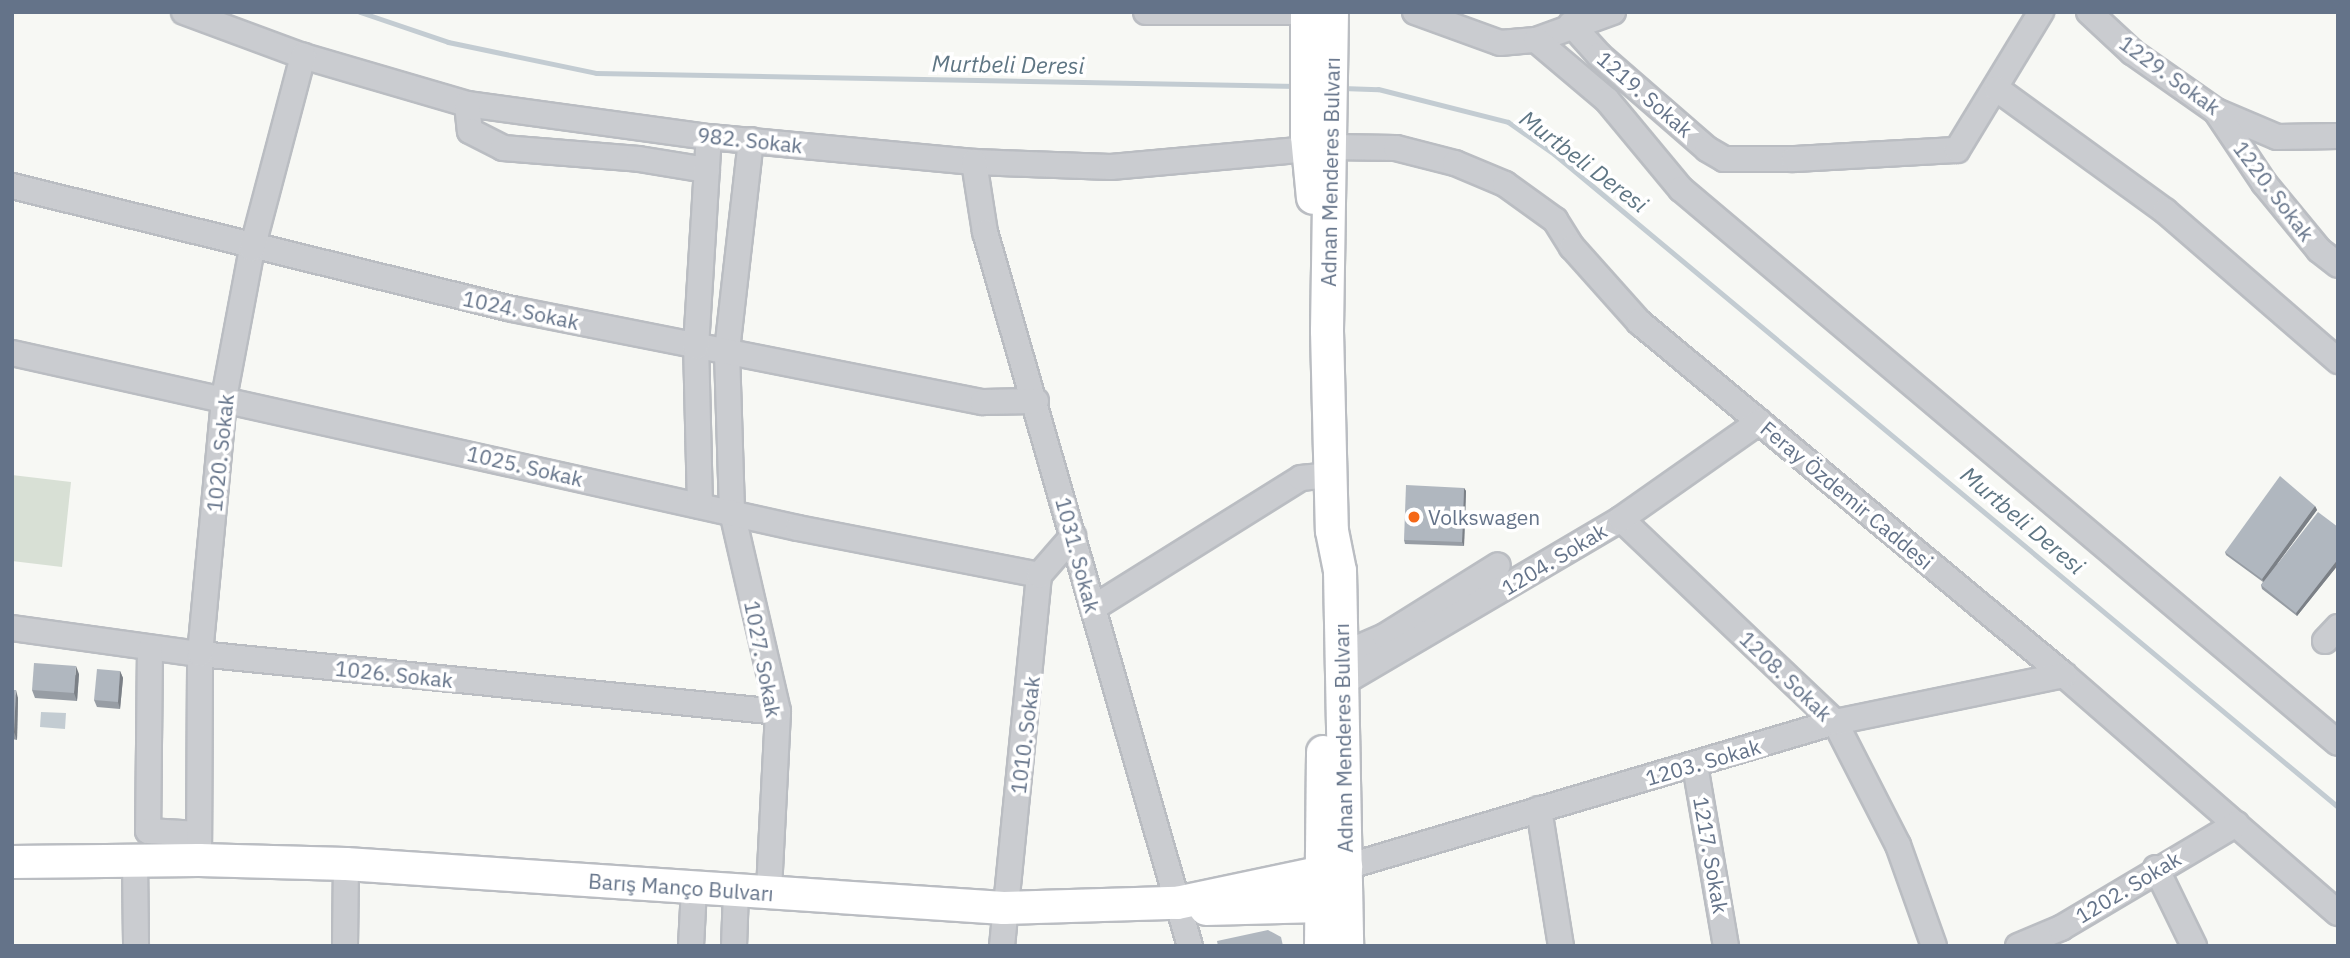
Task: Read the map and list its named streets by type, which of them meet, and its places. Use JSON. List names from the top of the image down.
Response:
{
  "streets": {
    "main road": ["Adnan Menderes Bulvarı", "Barış Manço Bulvarı"],
    "street": [
      "1229. Sokak",
      "1219. Sokak",
      "982. Sokak",
      "1220. Sokak",
      "1024. Sokak",
      "1020. Sokak",
      "1025. Sokak",
      "Feray Özdemir Caddesi",
      "1031. Sokak",
      "1204. Sokak",
      "1027. Sokak",
      "1026. Sokak",
      "1208. Sokak",
      "1010. Sokak",
      "1203. Sokak",
      "1217. Sokak",
      "1202. Sokak"
    ]
  },
  "crossings": [
    ["1229. Sokak", "1220. Sokak"],
    ["982. Sokak", "Adnan Menderes Bulvarı"],
    ["982. Sokak", "1020. Sokak"],
    ["982. Sokak", "Feray Özdemir Caddesi"],
    ["982. Sokak", "1031. Sokak"],
    ["982. Sokak", "1027. Sokak"],
    ["Adnan Menderes Bulvarı", "Feray Özdemir Caddesi"],
    ["Adnan Menderes Bulvarı", "1204. Sokak"],
    ["Adnan Menderes Bulvarı", "1203. Sokak"],
    ["Adnan Menderes Bulvarı", "Barış Manço Bulvarı"],
    ["1024. Sokak", "1020. Sokak"],
    ["1024. Sokak", "1031. Sokak"],
    ["1024. Sokak", "1027. Sokak"],
    ["1020. Sokak", "1025. Sokak"],
    ["1020. Sokak", "1026. Sokak"],
    ["1020. Sokak", "Barış Manço Bulvarı"],
    ["1025. Sokak", "1027. Sokak"],
    ["1025. Sokak", "1010. Sokak"],
    ["Feray Özdemir Caddesi", "1204. Sokak"],
    ["Feray Özdemir Caddesi", "1203. Sokak"],
    ["Feray Özdemir Caddesi", "1202. Sokak"],
    ["1031. Sokak", "Barış Manço Bulvarı"],
    ["1204. Sokak", "1208. Sokak"],
    ["1027. Sokak", "1026. Sokak"],
    ["1027. Sokak", "Barış Manço Bulvarı"],
    ["1208. Sokak", "1203. Sokak"],
    ["1010. Sokak", "Barış Manço Bulvarı"],
    ["1203. Sokak", "1217. Sokak"],
    ["1203. Sokak", "Barış Manço Bulvarı"]
  ],
  "water": ["Murtbeli Deresi"],
  "places": ["Volkswagen"]
}
